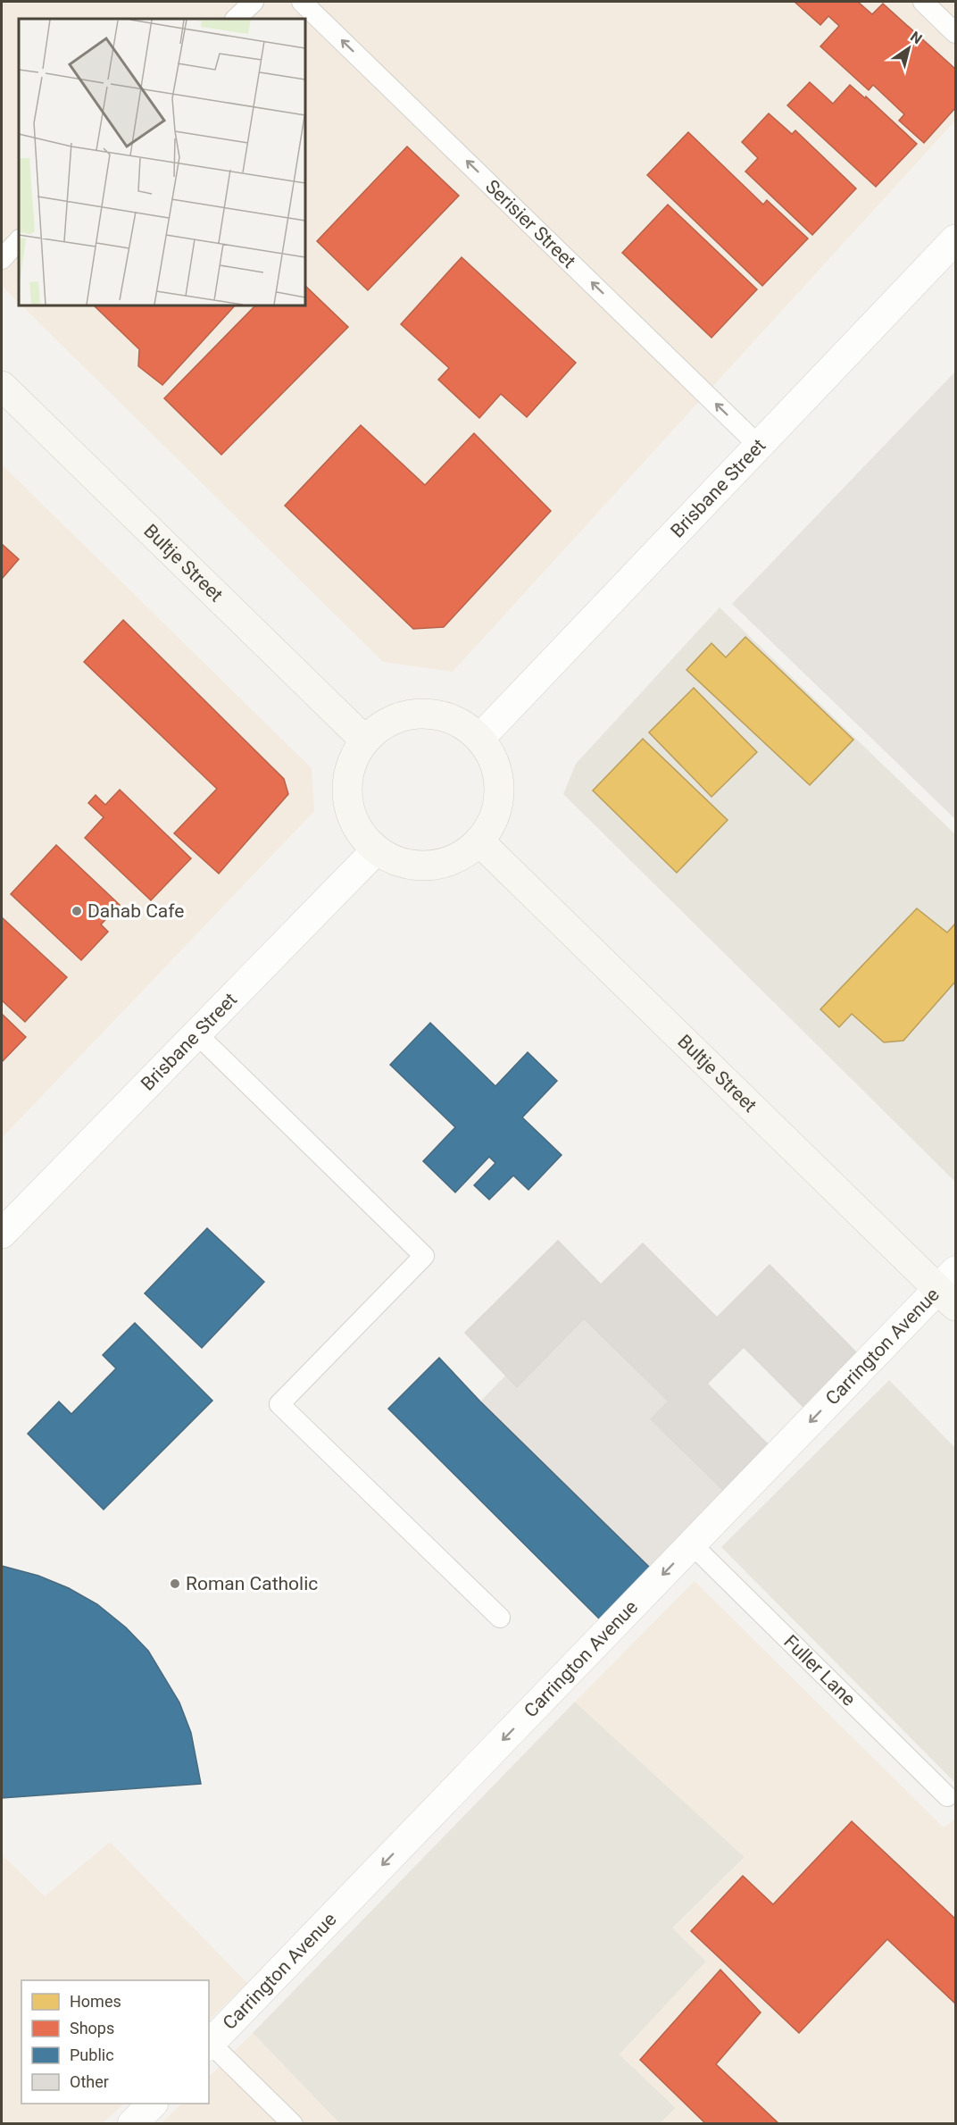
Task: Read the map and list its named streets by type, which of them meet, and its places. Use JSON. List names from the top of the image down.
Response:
{
  "streets": {
    "street": ["Brisbane Street", "Bultje Street", "Carrington Avenue"],
    "lane": ["Serisier Street", "Fuller Lane"]
  },
  "crossings": [
    ["Serisier Street", "Brisbane Street"],
    ["Brisbane Street", "Bultje Street"],
    ["Bultje Street", "Carrington Avenue"],
    ["Carrington Avenue", "Fuller Lane"]
  ],
  "one_way": ["Serisier Street", "Carrington Avenue"],
  "places": ["Dahab Cafe", "Roman Catholic"],
  "legend": [
    "Homes",
    "Shops",
    "Public",
    "Other"
  ],
  "north": "top right"
}
